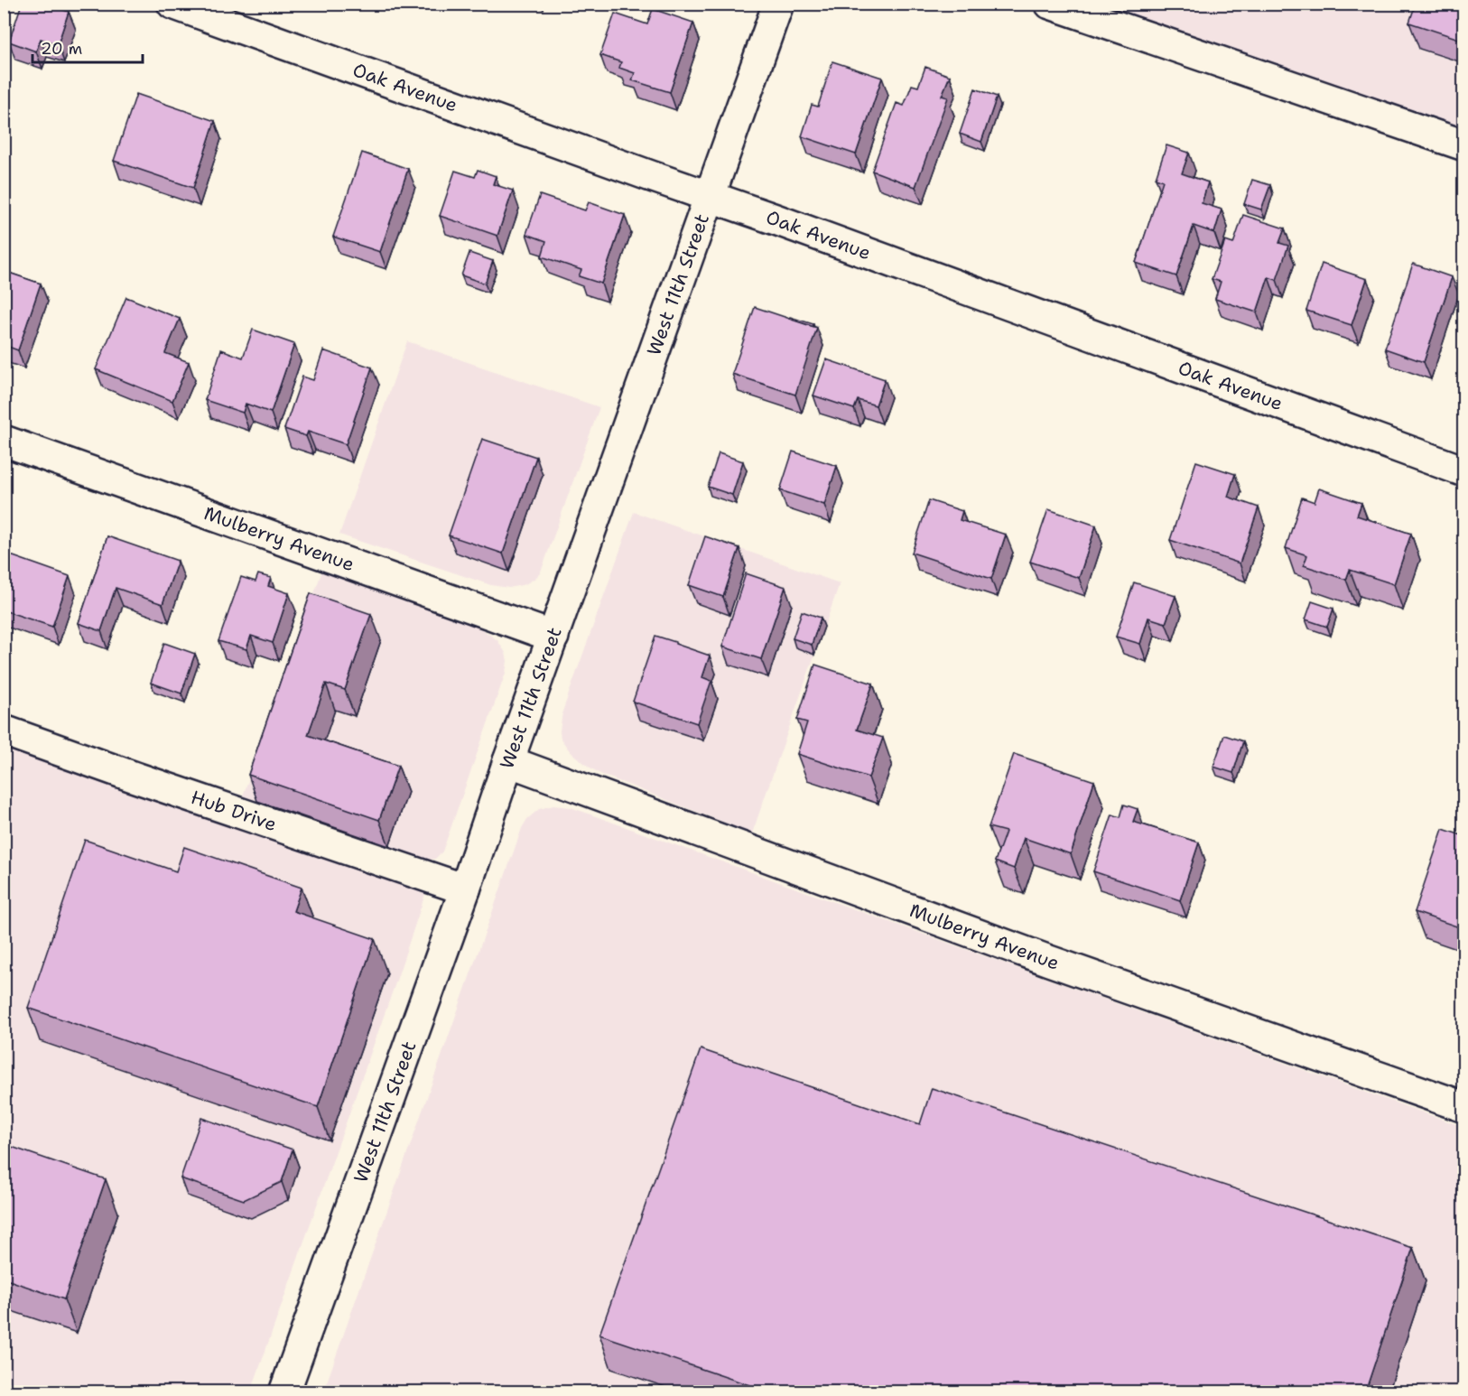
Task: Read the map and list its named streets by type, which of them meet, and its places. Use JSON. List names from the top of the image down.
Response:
{
  "streets": {
    "street": [
      "Oak Avenue",
      "West 11th Street",
      "Mulberry Avenue",
      "Hub Drive"
    ]
  },
  "crossings": [
    ["Oak Avenue", "West 11th Street"],
    ["West 11th Street", "Mulberry Avenue"],
    ["West 11th Street", "Hub Drive"]
  ],
  "scale_bar": "20 m"
}
